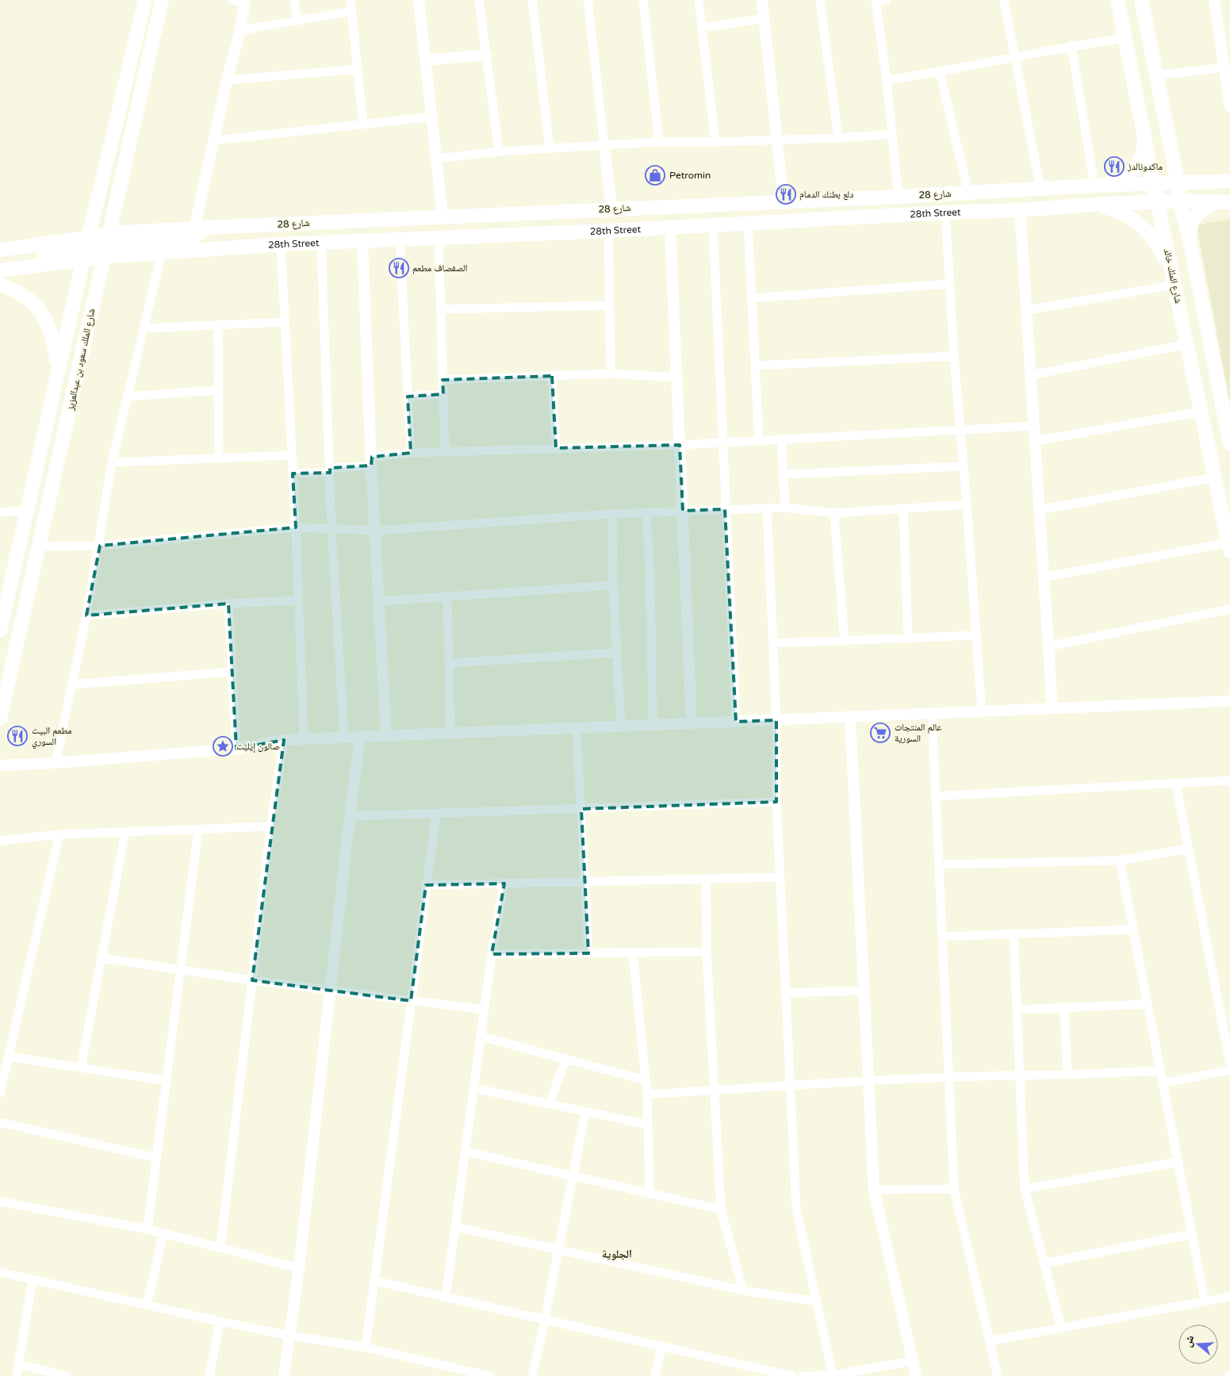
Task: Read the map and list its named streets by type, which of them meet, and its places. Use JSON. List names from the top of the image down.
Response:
{
  "streets": {
    "main road": [
      "شارع 28",
      "28th Street",
      "شارع الملك خالد",
      "شارع الملك سعود بن عبدالعزيز"
    ]
  },
  "crossings": [
    ["شارع 28", "شارع الملك خالد"],
    ["28th Street", "شارع الملك خالد"],
    ["28th Street", "شارع الملك سعود بن عبدالعزيز"]
  ],
  "districts": ["الجلوية"],
  "places": {
    "restaurant": [
      "ماكدونالدز",
      "دلع بطنك الدمام",
      "الصفصاف مطعم",
      "مطعم البيت السوري"
    ],
    "shop": ["Petromin"],
    "supermarket": ["عالم المنتجات السورية"],
    "place": ["صالون إيليت"]
  },
  "north": "left"
}
